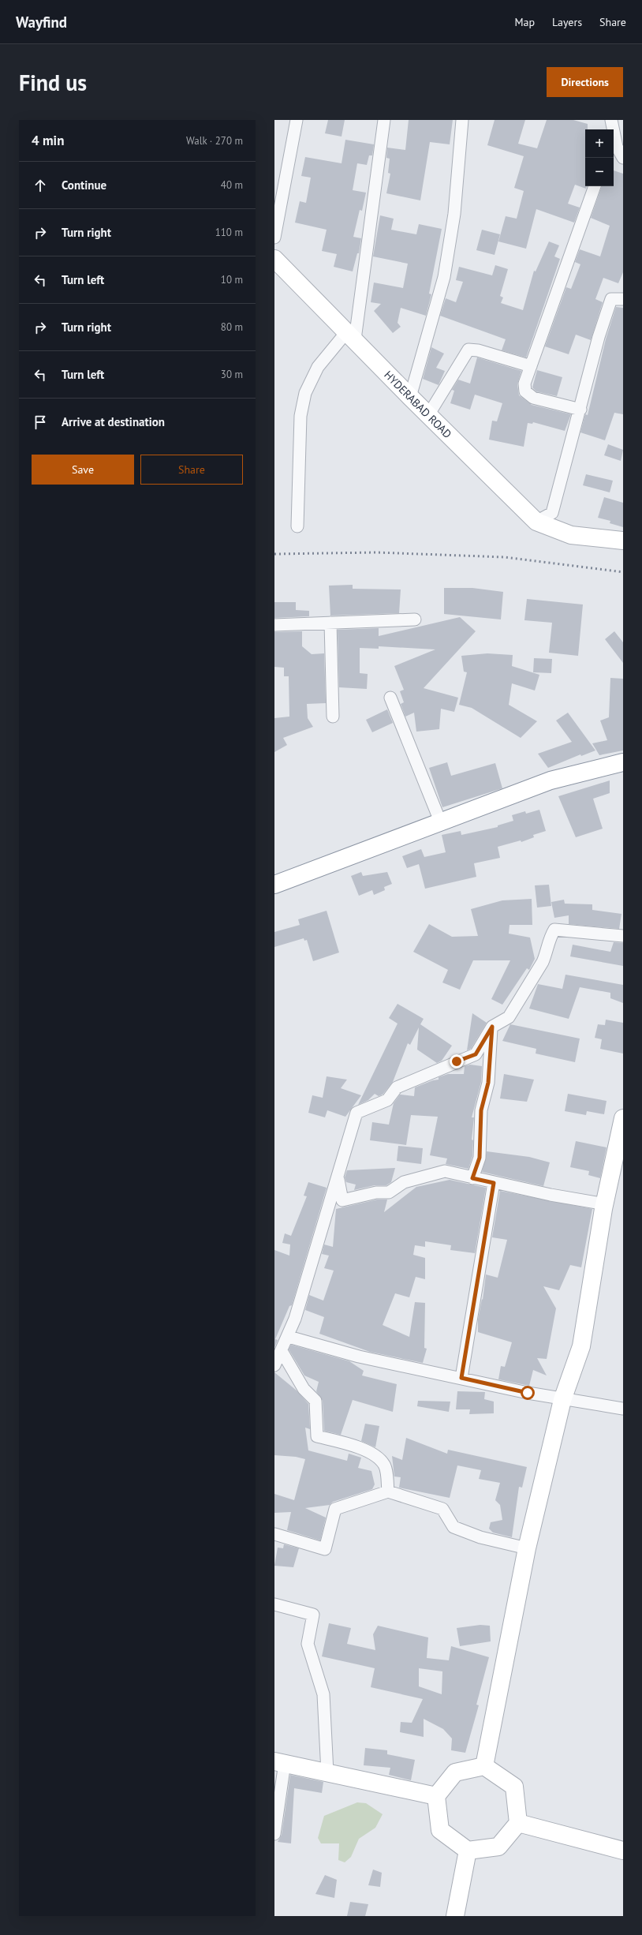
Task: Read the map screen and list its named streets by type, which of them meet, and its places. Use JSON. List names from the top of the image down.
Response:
{
  "streets": {
    "main road": ["HYDERABAD ROAD"]
  },
  "page": {
    "header": "Wayfind",
    "nav": ["Map", "Layers", "Share"],
    "buttons": [
      "Directions",
      ["Save", "Share"]
    ],
    "title": "Find us",
    "heading": ["4 min", "Walk · 270 m"],
    "map_buttons": ["+", "−"],
    "list": [
      ["Continue", "40 m"],
      ["Turn right", "110 m"],
      ["Turn left", "10 m"],
      ["Turn right", "80 m"],
      ["Turn left", "30 m"],
      "Arrive at destination"
    ]
  }
}
